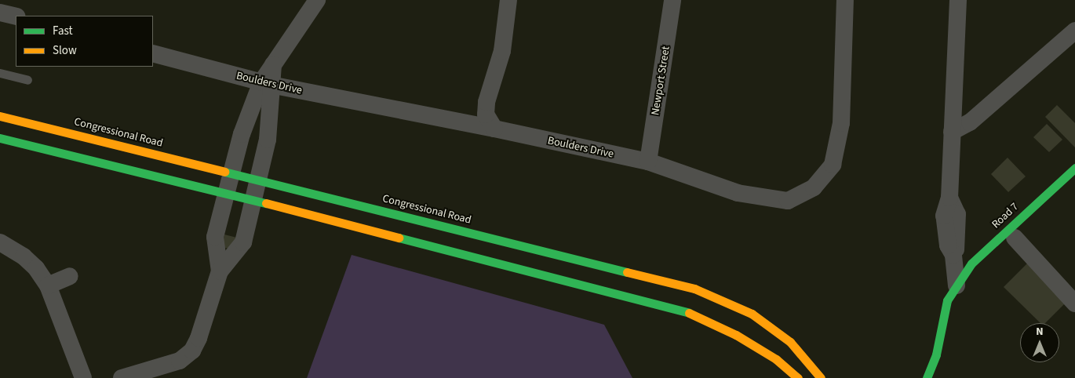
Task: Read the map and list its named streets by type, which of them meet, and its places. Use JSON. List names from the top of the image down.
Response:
{
  "streets": {
    "main road": ["Congressional Road", "Road 7"],
    "street": ["Newport Street", "Boulders Drive"]
  },
  "crossings": [
    ["Newport Street", "Boulders Drive"]
  ],
  "legend": ["Fast", "Slow"],
  "north": "top"
}
